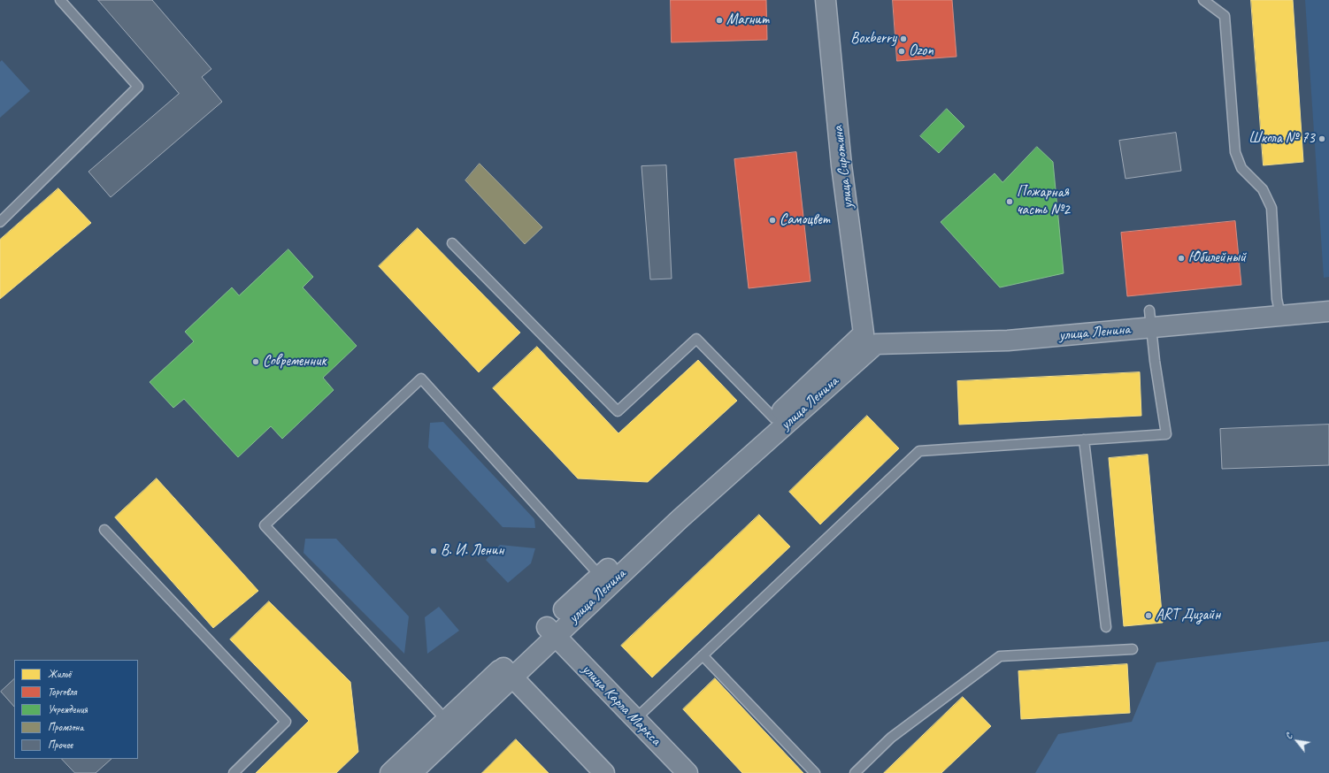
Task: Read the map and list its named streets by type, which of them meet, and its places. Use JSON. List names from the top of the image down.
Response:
{
  "streets": {
    "main road": ["улица Сиротина", "улица Ленина", "улица Карла Маркса"]
  },
  "crossings": [
    ["улица Сиротина", "улица Ленина"],
    ["улица Ленина", "улица Карла Маркса"]
  ],
  "places": [
    "Магнит",
    "Boxberry",
    "Ozon",
    "Школа № 73",
    "Пожарная часть №2",
    "Самоцвет",
    "Юбилейный",
    "Современник",
    "В. И. Ленин",
    "ART Дизайн"
  ],
  "legend": [
    "Жильё",
    "Торговля",
    "Учреждения",
    "Промзона",
    "Прочее"
  ],
  "north": "top left"
}
